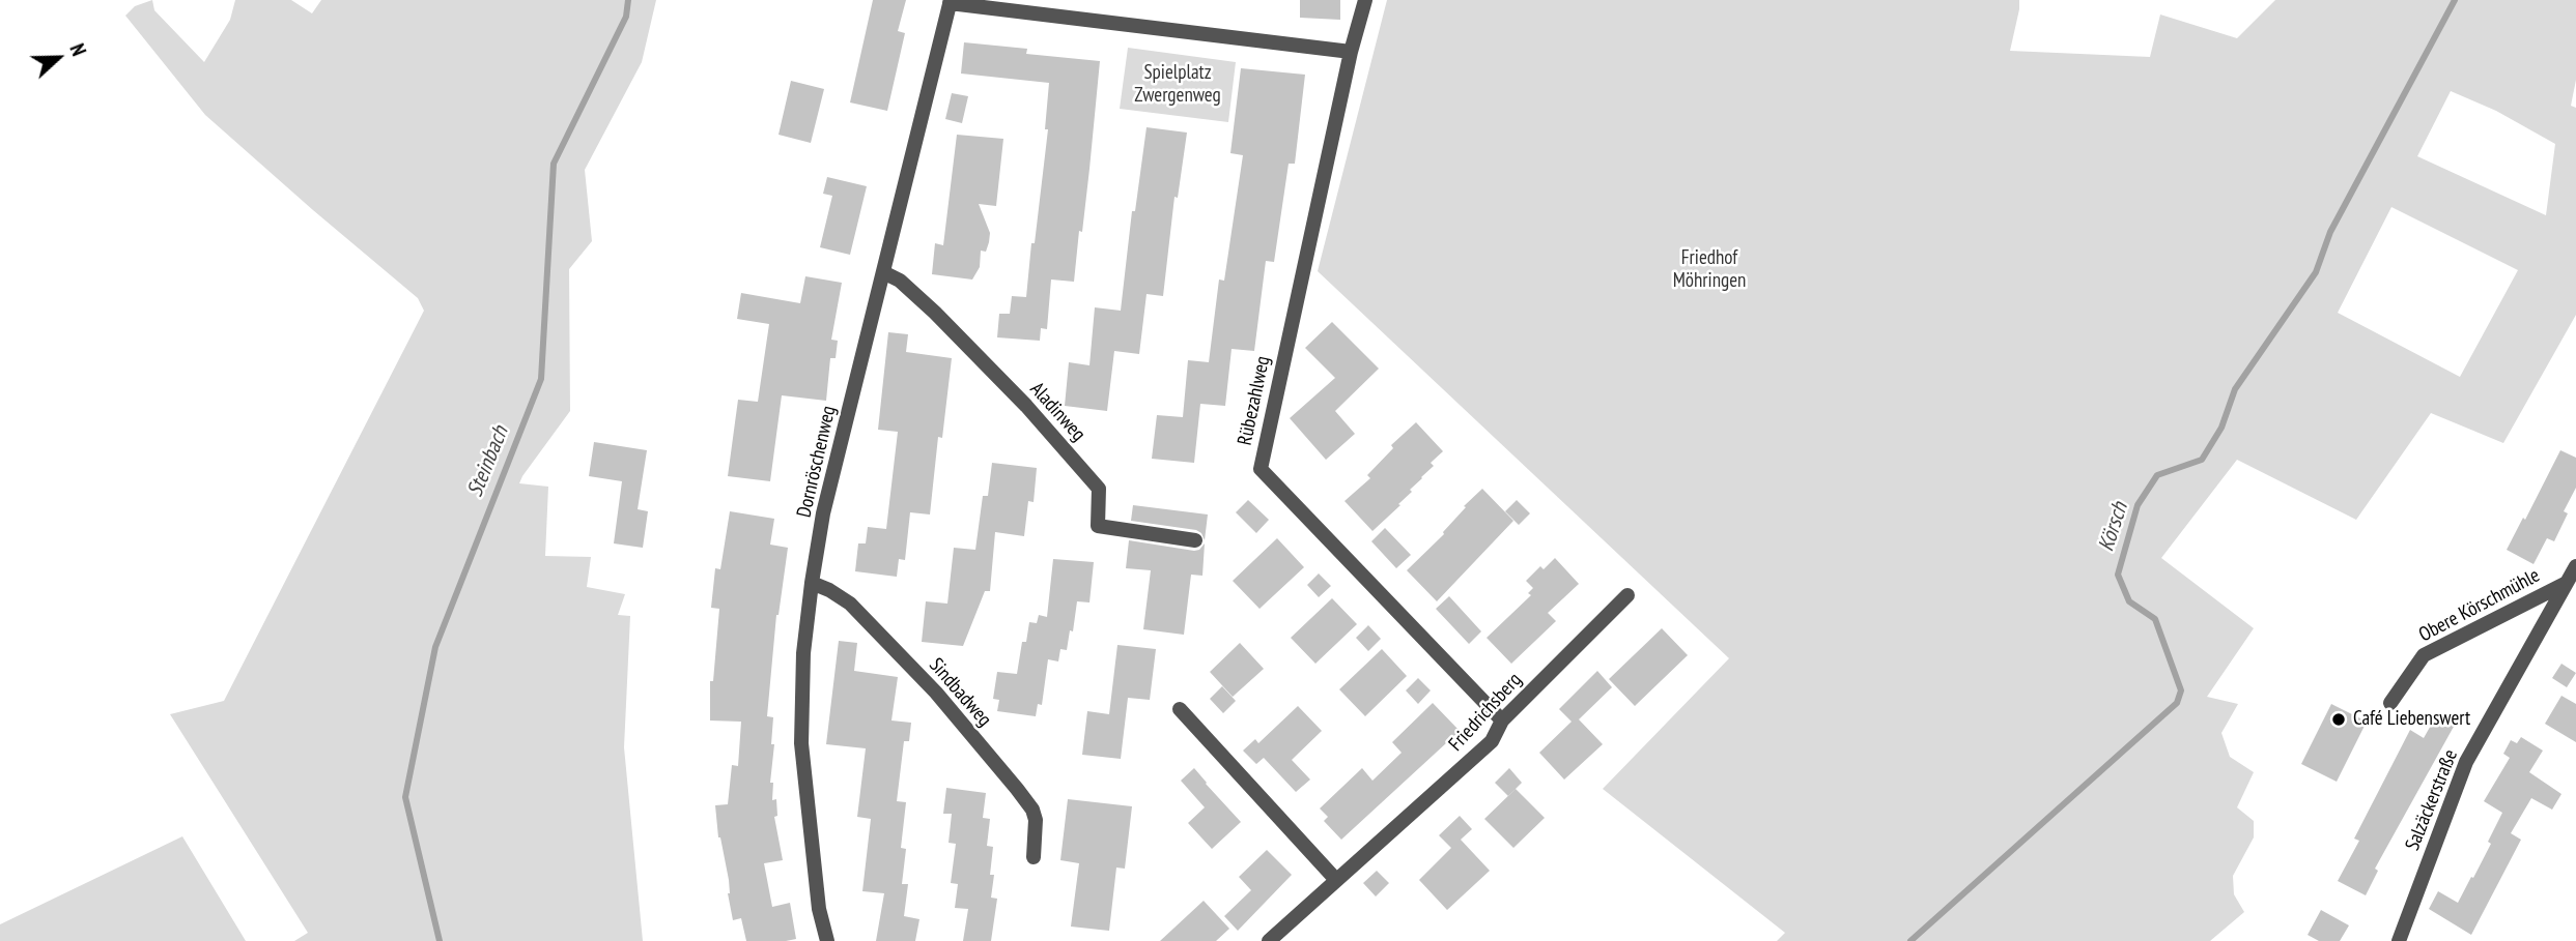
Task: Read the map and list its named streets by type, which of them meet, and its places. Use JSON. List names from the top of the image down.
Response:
{
  "streets": {
    "street": [
      "Rübezahlweg",
      "Aladinweg",
      "Dornröschenweg",
      "Obere Körschmühle",
      "Sindbadweg",
      "Friedrichsberg",
      "Salzäckerstraße"
    ]
  },
  "crossings": [
    ["Rübezahlweg", "Friedrichsberg"],
    ["Aladinweg", "Dornröschenweg"],
    ["Dornröschenweg", "Sindbadweg"],
    ["Obere Körschmühle", "Salzäckerstraße"]
  ],
  "water": ["Steinbach", "Körsch"],
  "parks": ["Spielplatz Zwergenweg", "Friedhof Möhringen"],
  "places": ["Café Liebenswert"],
  "north": "right"
}
